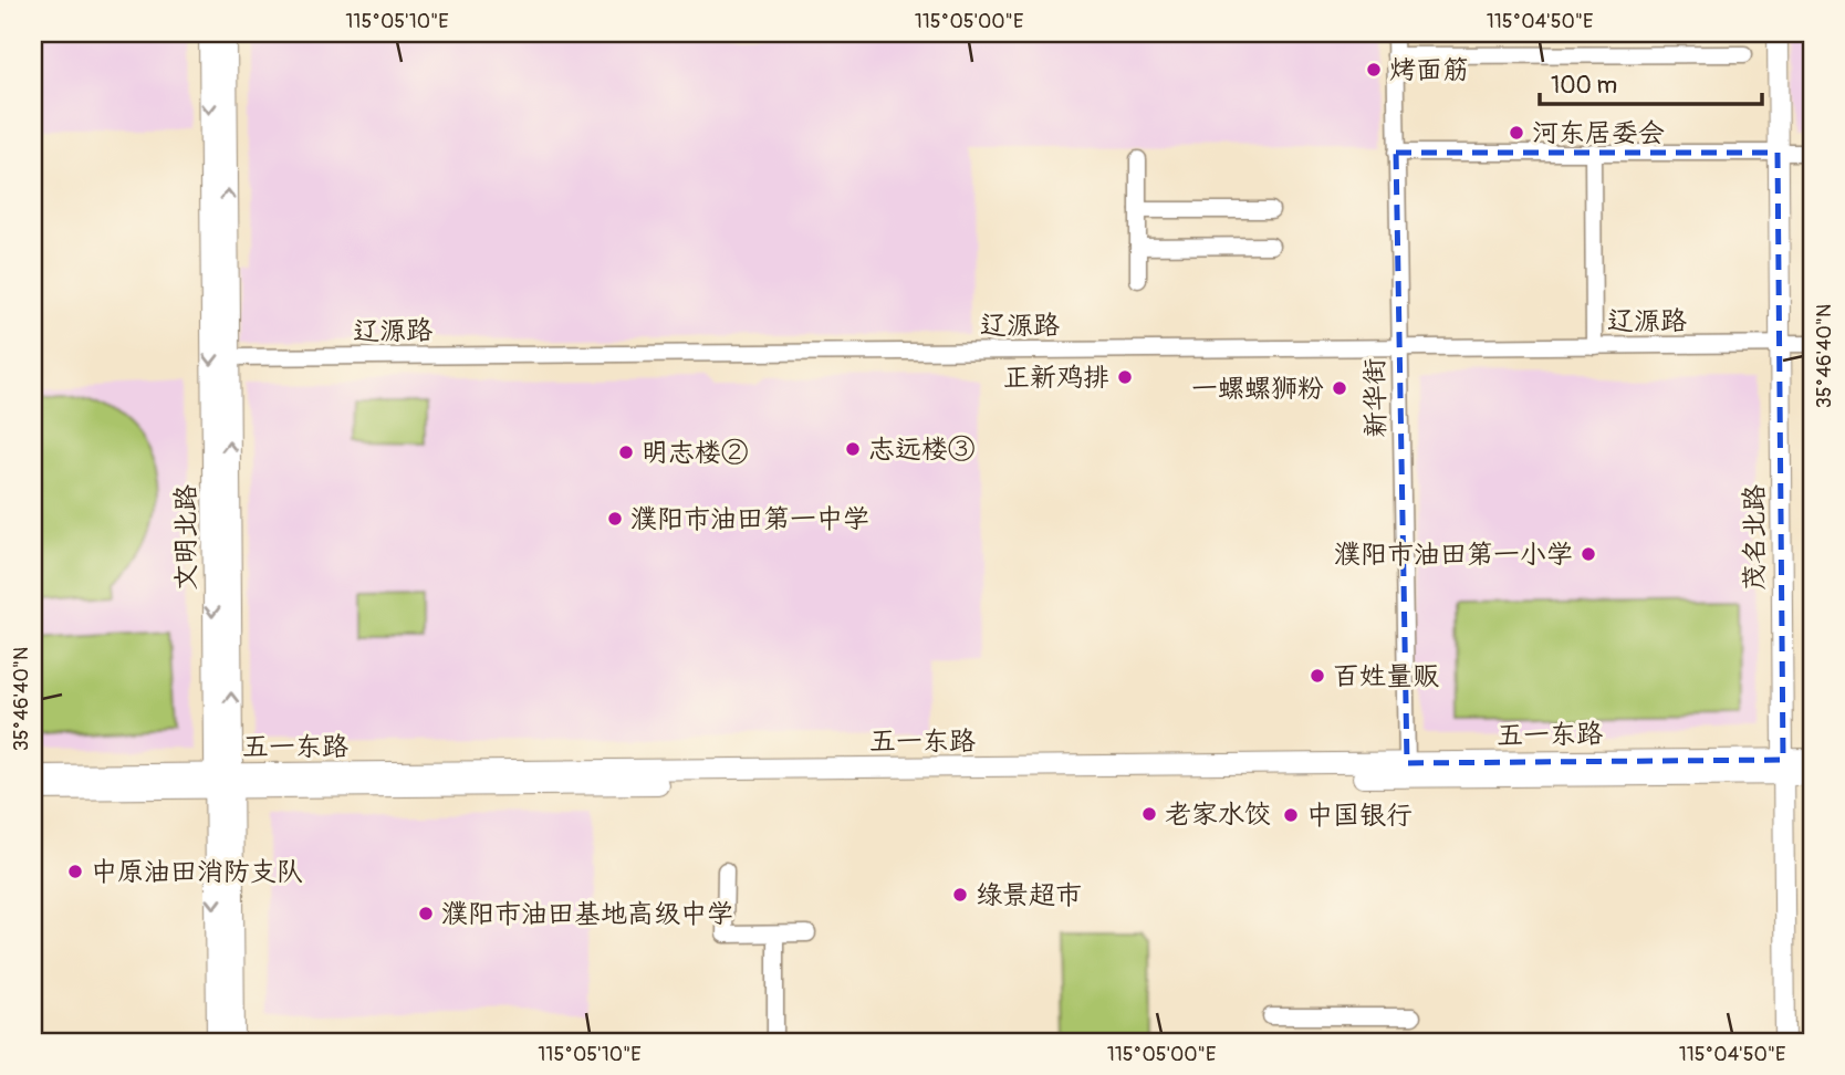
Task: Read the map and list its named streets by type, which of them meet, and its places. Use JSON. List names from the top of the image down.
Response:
{
  "streets": {
    "street": [
      "辽源路",
      "新华街",
      "文明北路",
      "茂名北路",
      "五一东路"
    ]
  },
  "crossings": [
    ["辽源路", "新华街"],
    ["辽源路", "文明北路"],
    ["辽源路", "茂名北路"],
    ["新华街", "五一东路"],
    ["文明北路", "五一东路"],
    ["茂名北路", "五一东路"]
  ],
  "places": [
    "烤面筋",
    "河东居委会",
    "正新鸡排",
    "一螺螺狮粉",
    "志远楼③",
    "明志楼②",
    "濮阳市油田第一中学",
    "濮阳市油田第一小学",
    "百姓量贩",
    "老家水饺",
    "中国银行",
    "中原油田消防支队",
    "绿景超市",
    "濮阳市油田基地高级中学"
  ],
  "scale_bar": "100 m",
  "coordinates": [
    "115°05'10\"E",
    "115°05'00\"E",
    "115°04'50\"E",
    "35°46'40\"N"
  ]
}
